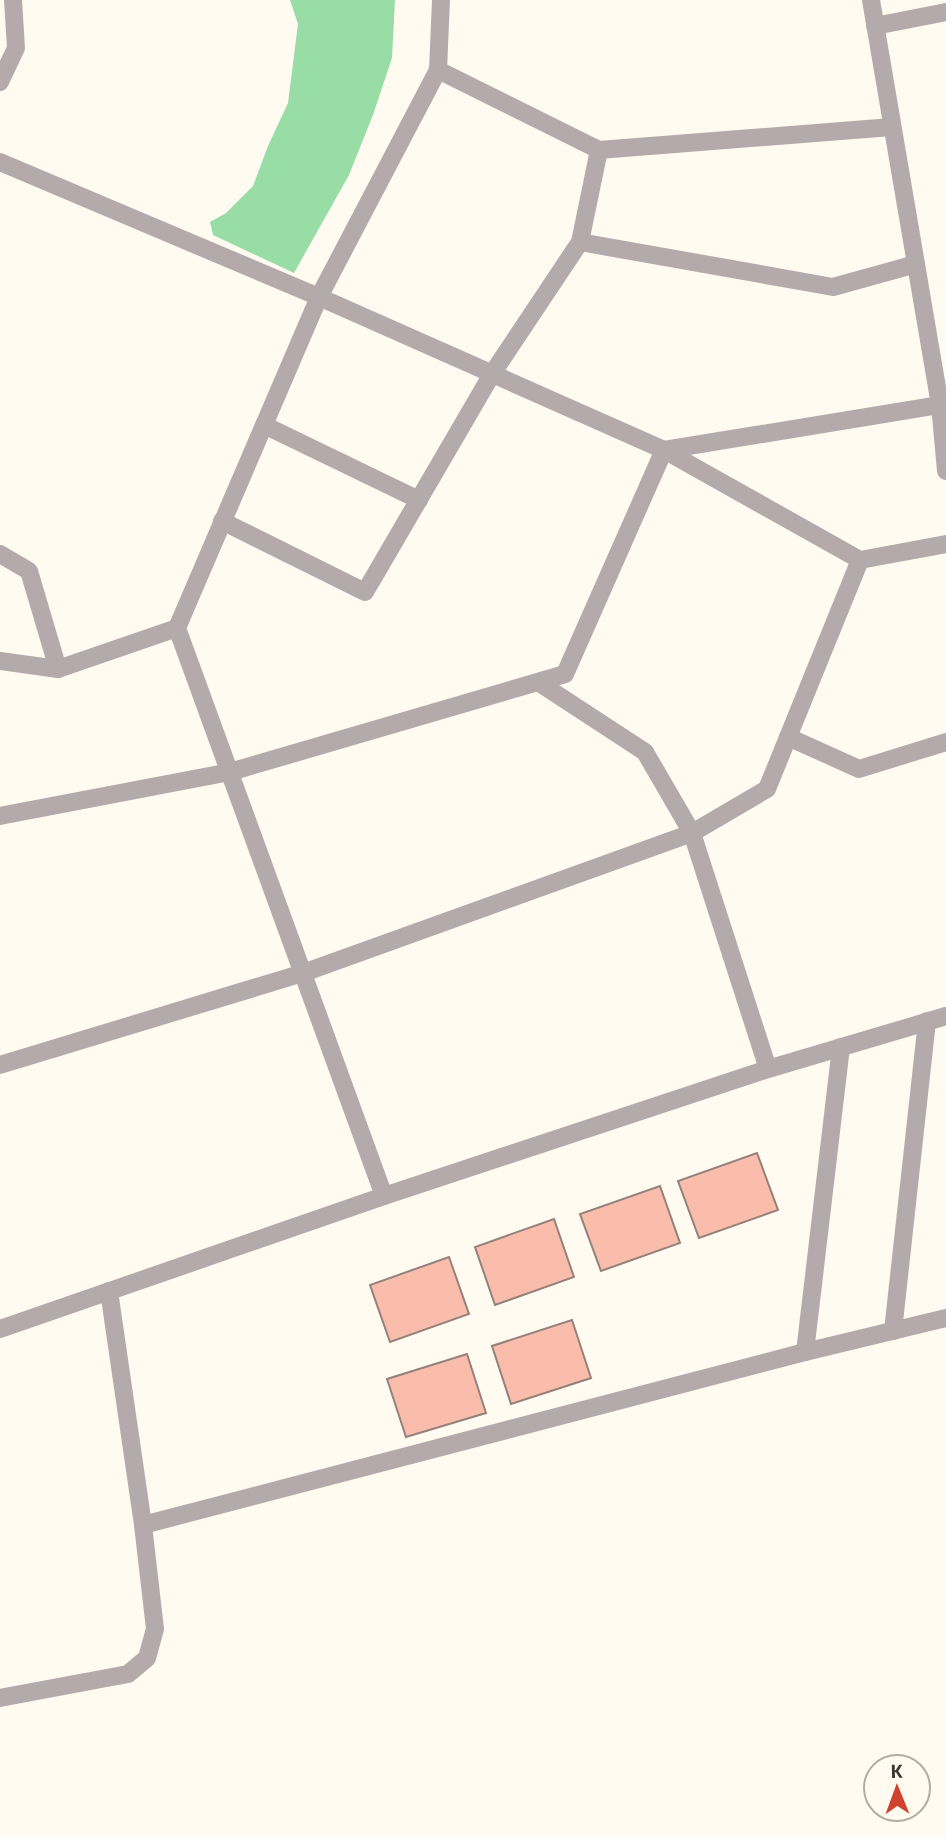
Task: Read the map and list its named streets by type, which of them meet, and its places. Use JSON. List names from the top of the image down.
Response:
{
  "north": "top"
}
